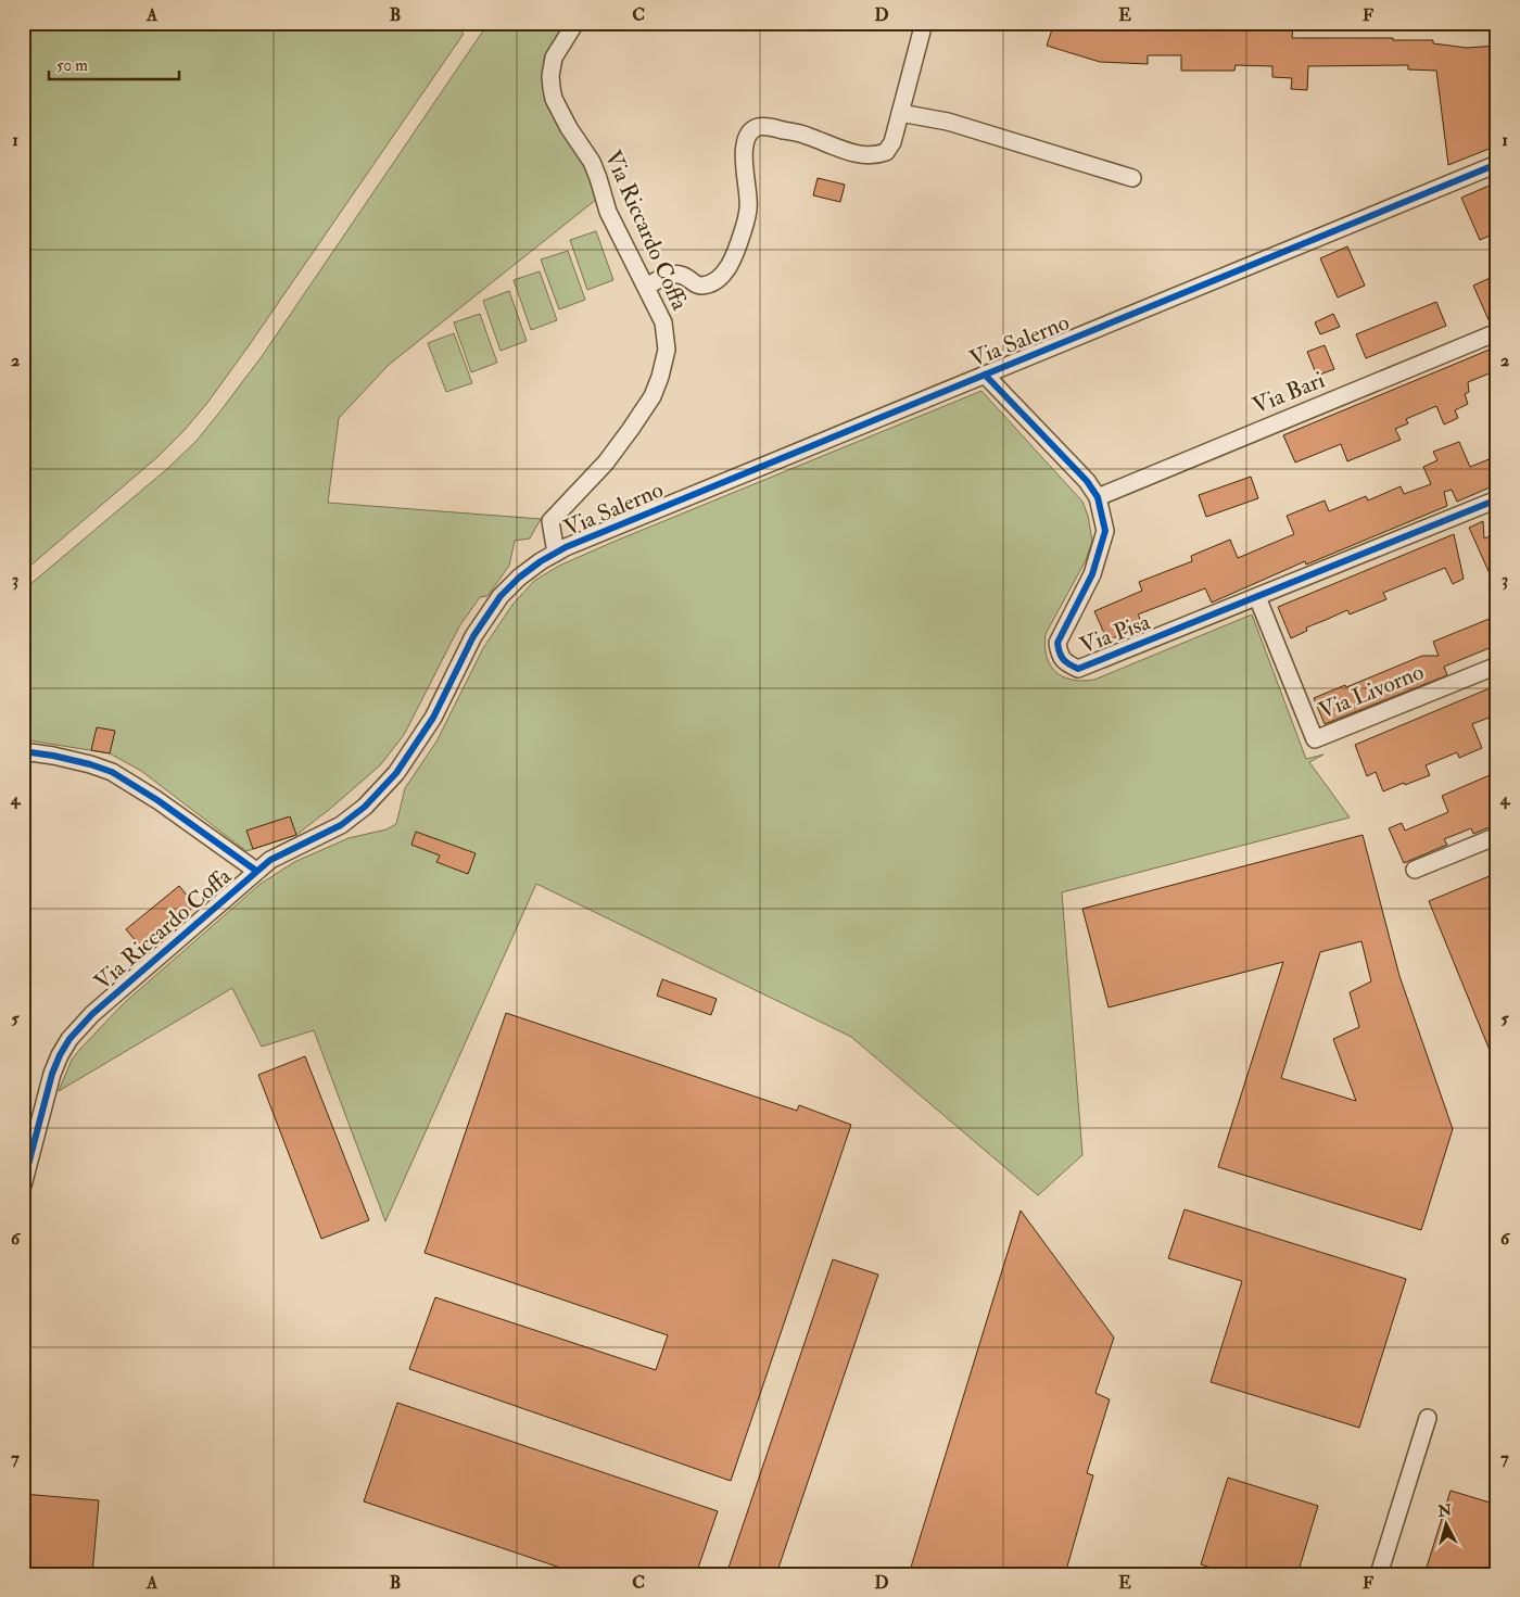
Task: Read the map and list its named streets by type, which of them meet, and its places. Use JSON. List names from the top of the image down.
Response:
{
  "streets": {
    "street": [
      "Via Riccardo Coffa",
      "Via Salerno",
      "Via Bari",
      "Via Pisa",
      "Via Livorno"
    ]
  },
  "crossings": [
    ["Via Riccardo Coffa", "Via Salerno"],
    ["Via Salerno", "Via Pisa"],
    ["Via Bari", "Via Pisa"],
    ["Via Pisa", "Via Livorno"]
  ],
  "scale_bar": "50 m",
  "north": "top",
  "grid": {
    "columns": [
      "A",
      "B",
      "C",
      "D",
      "E",
      "F"
    ],
    "rows": [
      "1",
      "2",
      "3",
      "4",
      "5",
      "6",
      "7"
    ]
  }
}
